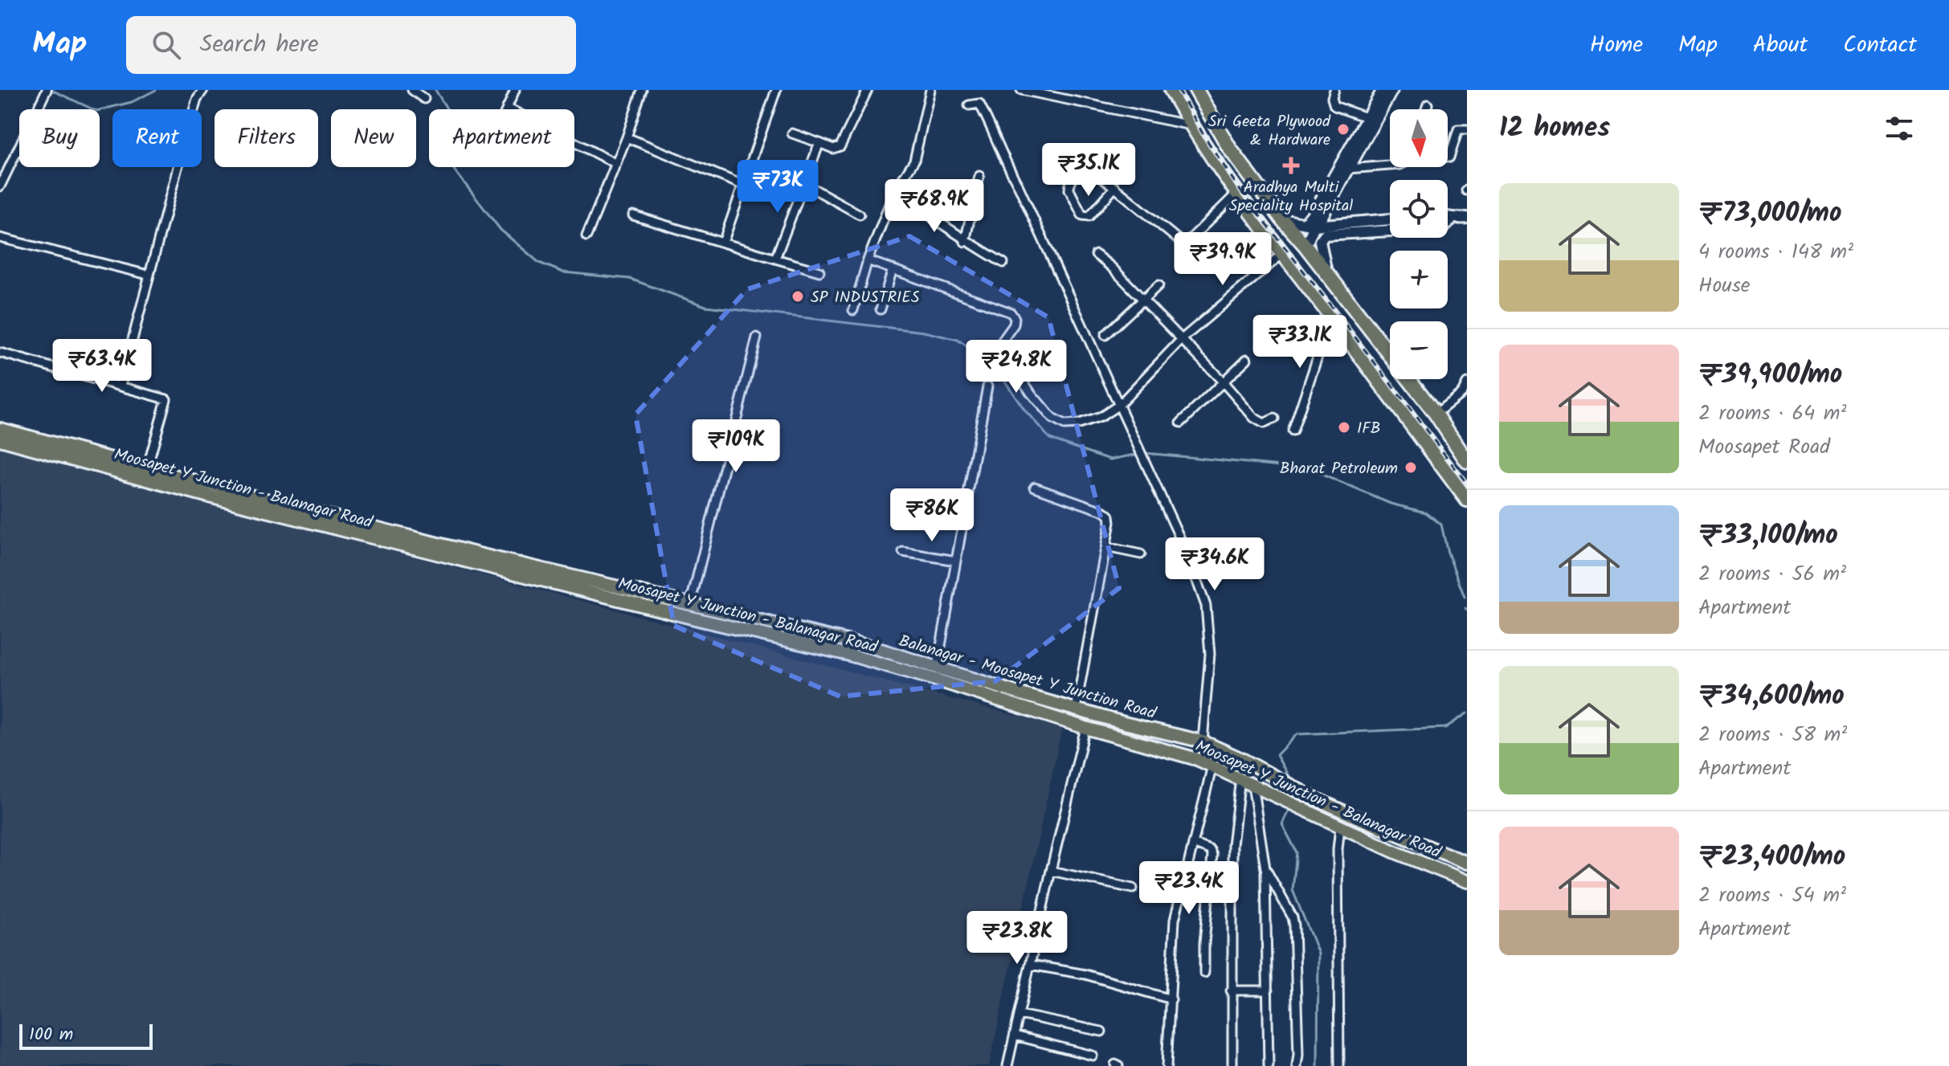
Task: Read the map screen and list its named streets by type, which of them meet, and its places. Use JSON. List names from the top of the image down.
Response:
{
  "streets": {
    "main road": ["Moosapet Y Junction - Balanagar Road", "Balanagar - Moosapet Y Junction Road"]
  },
  "places": {
    "other": [
      "Sri Geeta Plywood & Hardware",
      "SP INDUSTRIES",
      "IFB",
      "Bharat Petroleum"
    ],
    "health": ["Aradhya Multi Speciality Hospital"]
  },
  "scale_bar": "100 m",
  "north": "bottom",
  "page": {
    "header": "Map",
    "search": "Search here",
    "nav": [
      "Home",
      "Map",
      "About",
      "Contact"
    ],
    "heading": "12 homes",
    "map_buttons": ["+", "−"],
    "chip": [
      "Buy",
      "Rent",
      "Filters",
      "New",
      "Apartment"
    ],
    "price": [
      "₹35.1K",
      "₹73K",
      "₹68.9K",
      "₹39.9K",
      "₹33.1K",
      "₹63.4K",
      "₹24.8K",
      "₹109K",
      "₹86K",
      "₹34.6K",
      "₹23.4K",
      "₹23.8K"
    ],
    "list": [
      {
        "name": "₹73,000/mo",
        "note": "4 rooms · 148 m² · House"
      },
      {
        "name": "₹39,900/mo",
        "note": "2 rooms · 64 m² · Moosapet Road"
      },
      {
        "name": "₹33,100/mo",
        "note": "2 rooms · 56 m² · Apartment"
      },
      {
        "name": "₹34,600/mo",
        "note": "2 rooms · 58 m² · Apartment"
      },
      {
        "name": "₹23,400/mo",
        "note": "2 rooms · 54 m² · Apartment"
      }
    ],
    "scale": "100 m"
  }
}
